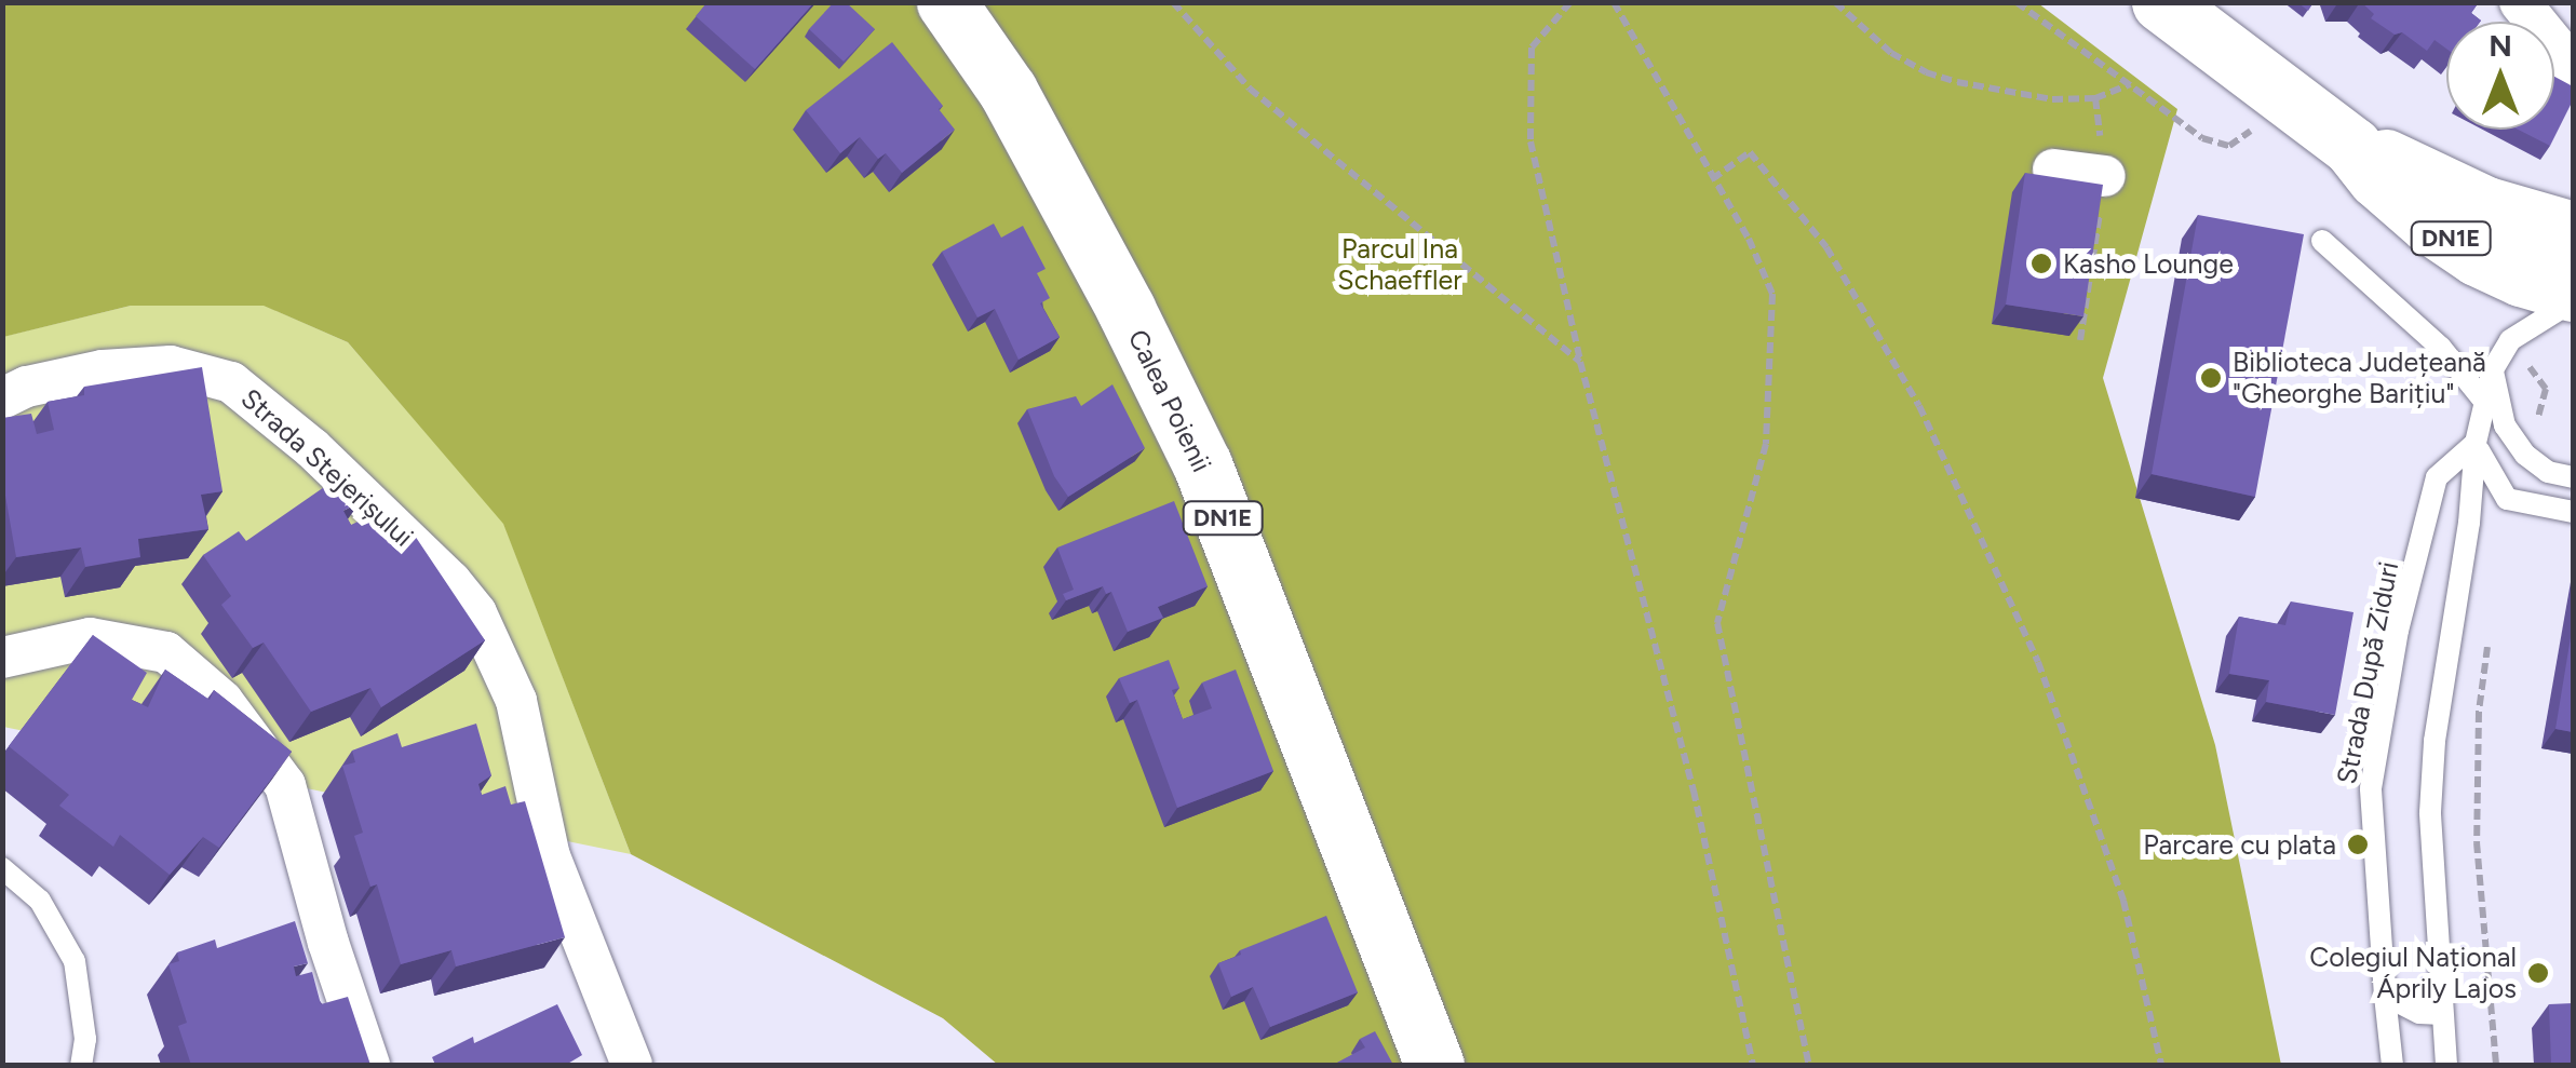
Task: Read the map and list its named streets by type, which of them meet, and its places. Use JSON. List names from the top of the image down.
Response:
{
  "streets": {
    "main road": ["DN1E", "Calea Poienii"],
    "street": ["Strada Stejerișului"],
    "lane": ["Strada După Ziduri"]
  },
  "parks": ["Parcul Ina Schaeffler"],
  "places": [
    "Kasho Lounge",
    "Biblioteca Județeană \"Gheorghe Barițiu\"",
    "Parcare cu plata",
    "Colegiul Național Áprily Lajos"
  ],
  "north": "top"
}
